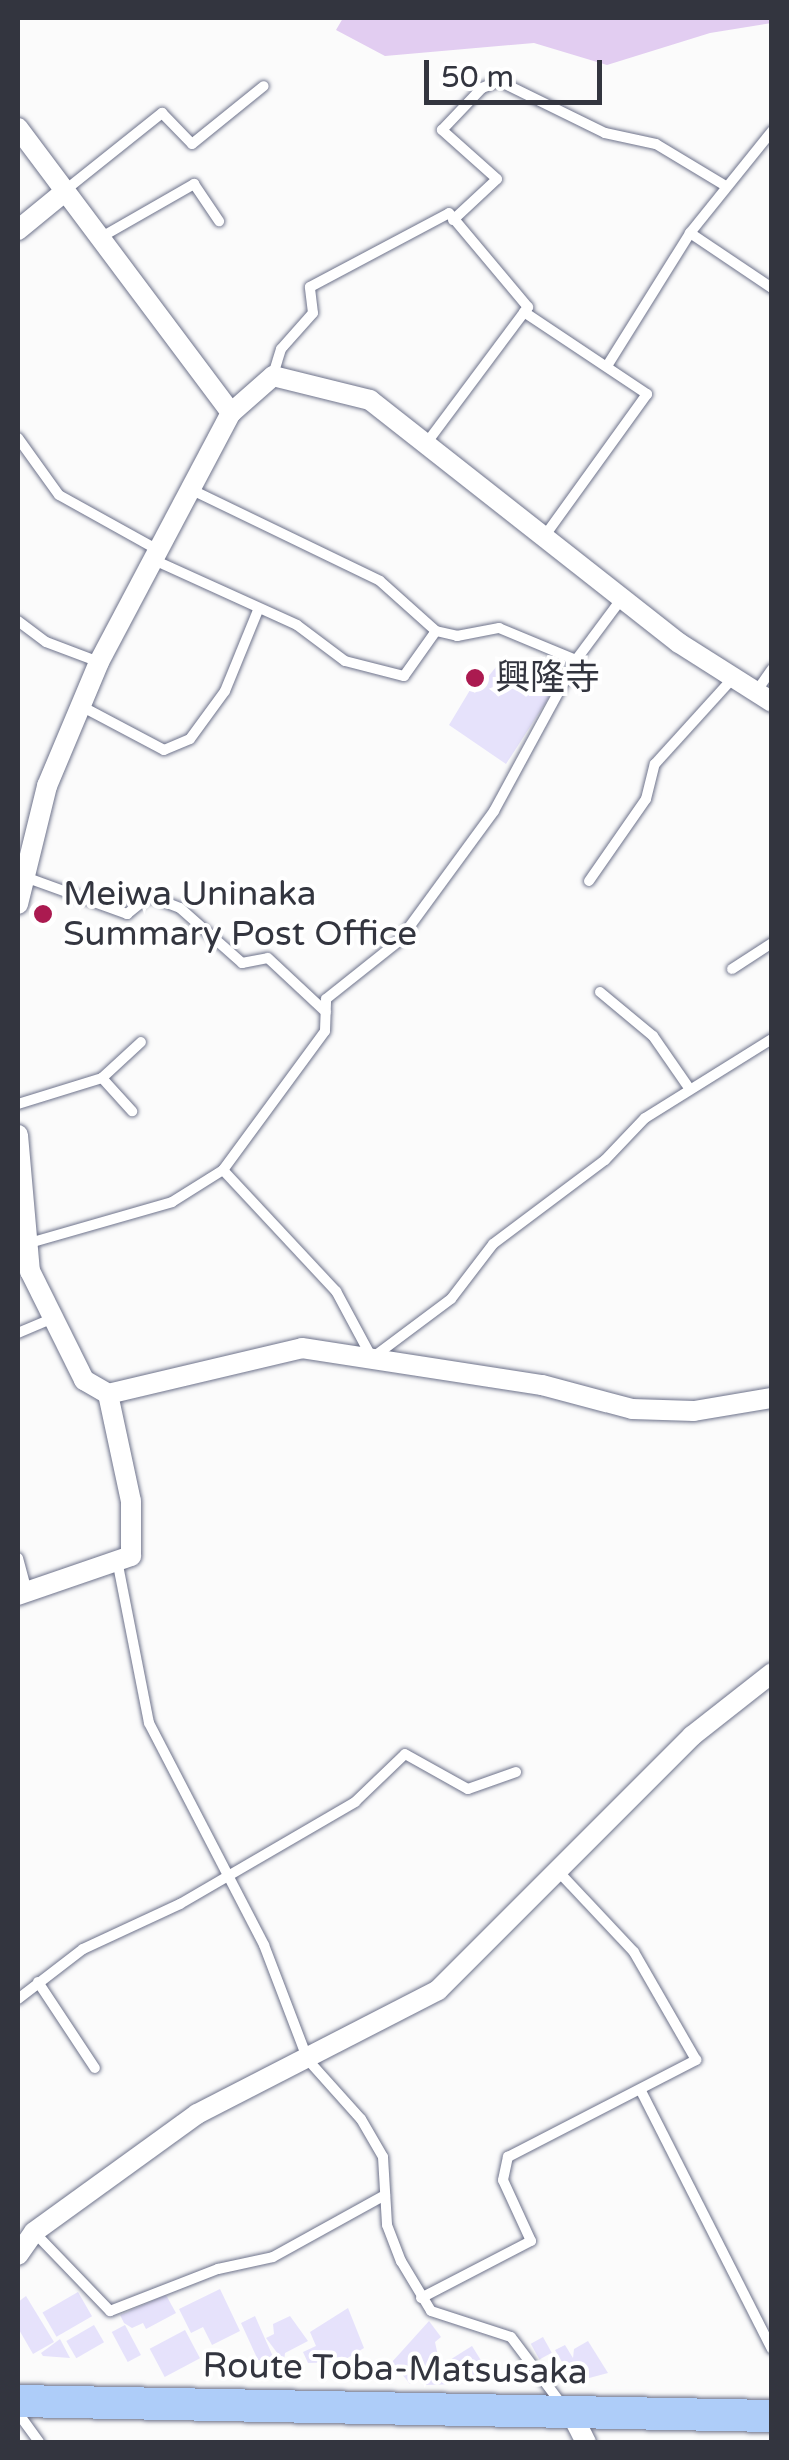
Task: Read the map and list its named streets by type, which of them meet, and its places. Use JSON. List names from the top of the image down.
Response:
{
  "streets": {
    "main road": ["Route Toba-Matsusaka"]
  },
  "places": ["興隆寺", "Meiwa Uninaka Summary Post Office"],
  "scale_bar": "50 m"
}
